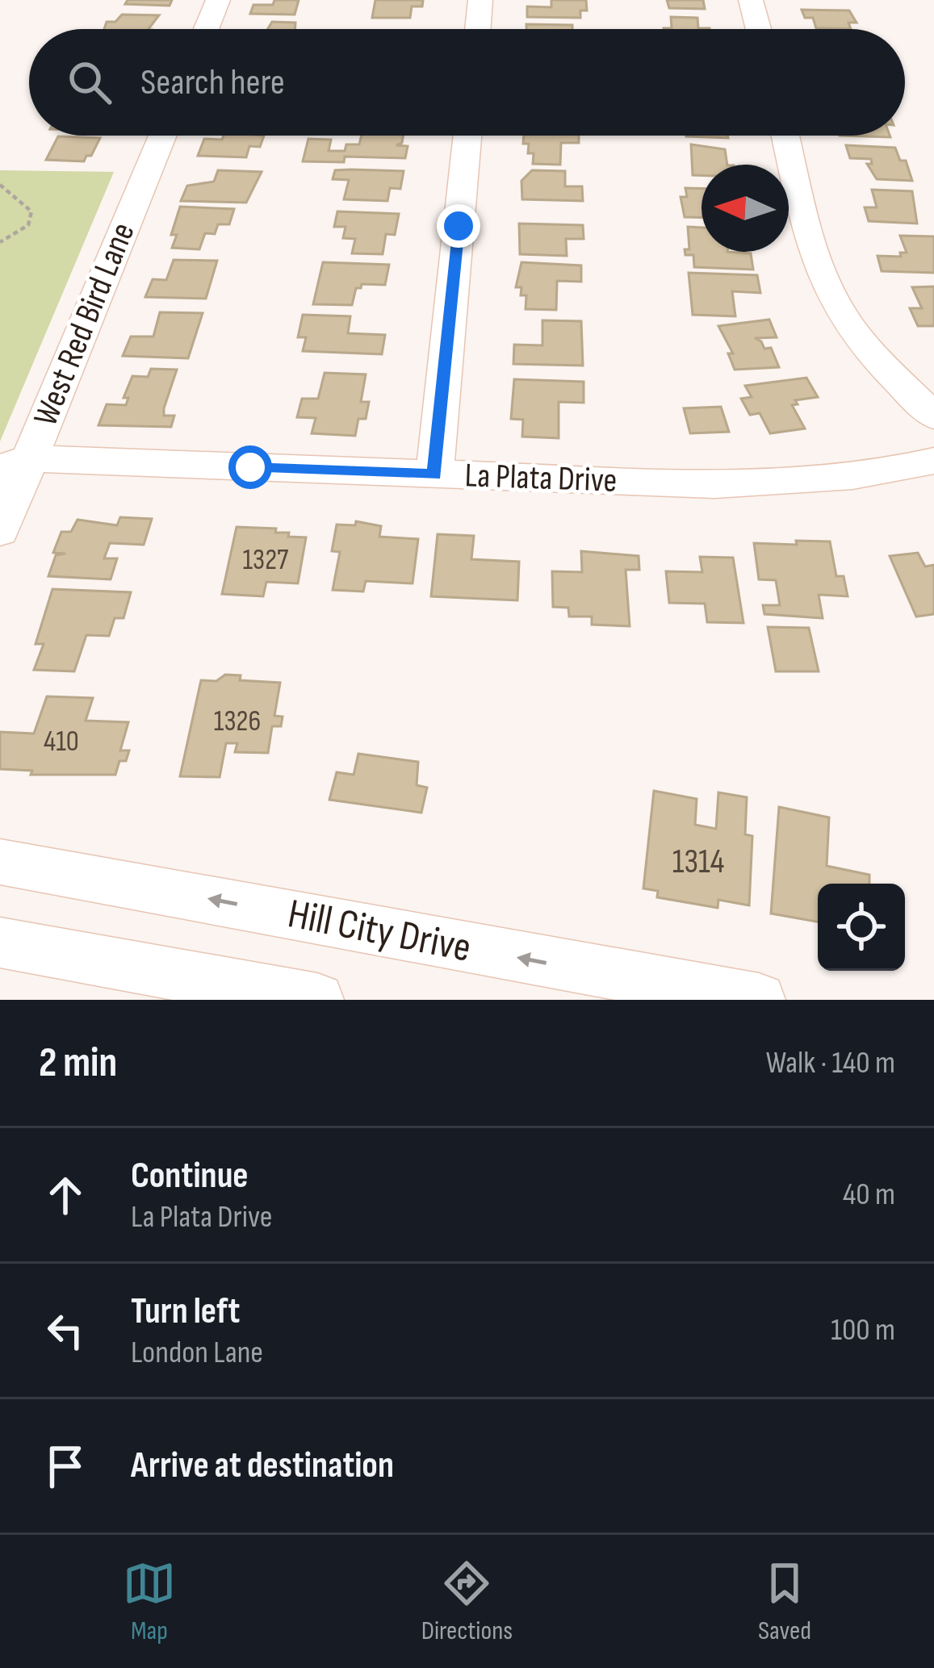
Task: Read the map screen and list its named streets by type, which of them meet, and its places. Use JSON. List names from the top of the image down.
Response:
{
  "streets": {
    "street": ["West Red Bird Lane", "La Plata Drive", "Hill City Drive"]
  },
  "crossings": [
    ["West Red Bird Lane", "La Plata Drive"]
  ],
  "house_numbers": [
    "1327",
    "1326",
    "410",
    "1314"
  ],
  "north": "left",
  "page": {
    "search": "Search here",
    "heading": ["2 min", "Walk · 140 m"],
    "list": [
      ["Continue", "La Plata Drive", "40 m"],
      ["Turn left", "London Lane", "100 m"],
      "Arrive at destination"
    ],
    "nav": ["Map", "Directions", "Saved"]
  }
}
